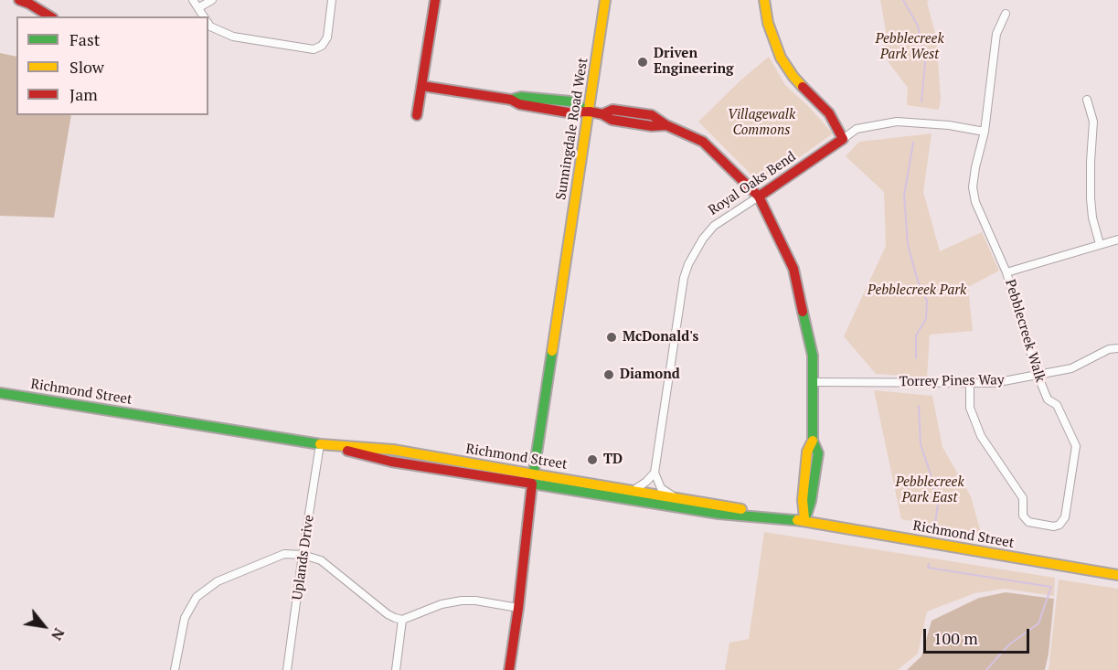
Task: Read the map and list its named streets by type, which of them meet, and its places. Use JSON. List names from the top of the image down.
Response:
{
  "streets": {
    "main road": ["Sunningdale Road West", "Royal Oaks Bend", "Richmond Street"],
    "street": ["Pebblecreek Walk", "Torrey Pines Way", "Uplands Drive"]
  },
  "crossings": [
    ["Sunningdale Road West", "Richmond Street"],
    ["Royal Oaks Bend", "Pebblecreek Walk"],
    ["Pebblecreek Walk", "Torrey Pines Way"],
    ["Richmond Street", "Uplands Drive"]
  ],
  "parks": [
    "Pebblecreek Park West",
    "Villagewalk Commons",
    "Pebblecreek Park",
    "Pebblecreek Park East"
  ],
  "places": [
    "Driven Engineering",
    "McDonald's",
    "Diamond",
    "TD"
  ],
  "legend": ["Fast", "Slow", "Jam"],
  "scale_bar": "100 m",
  "north": "bottom right"
}
